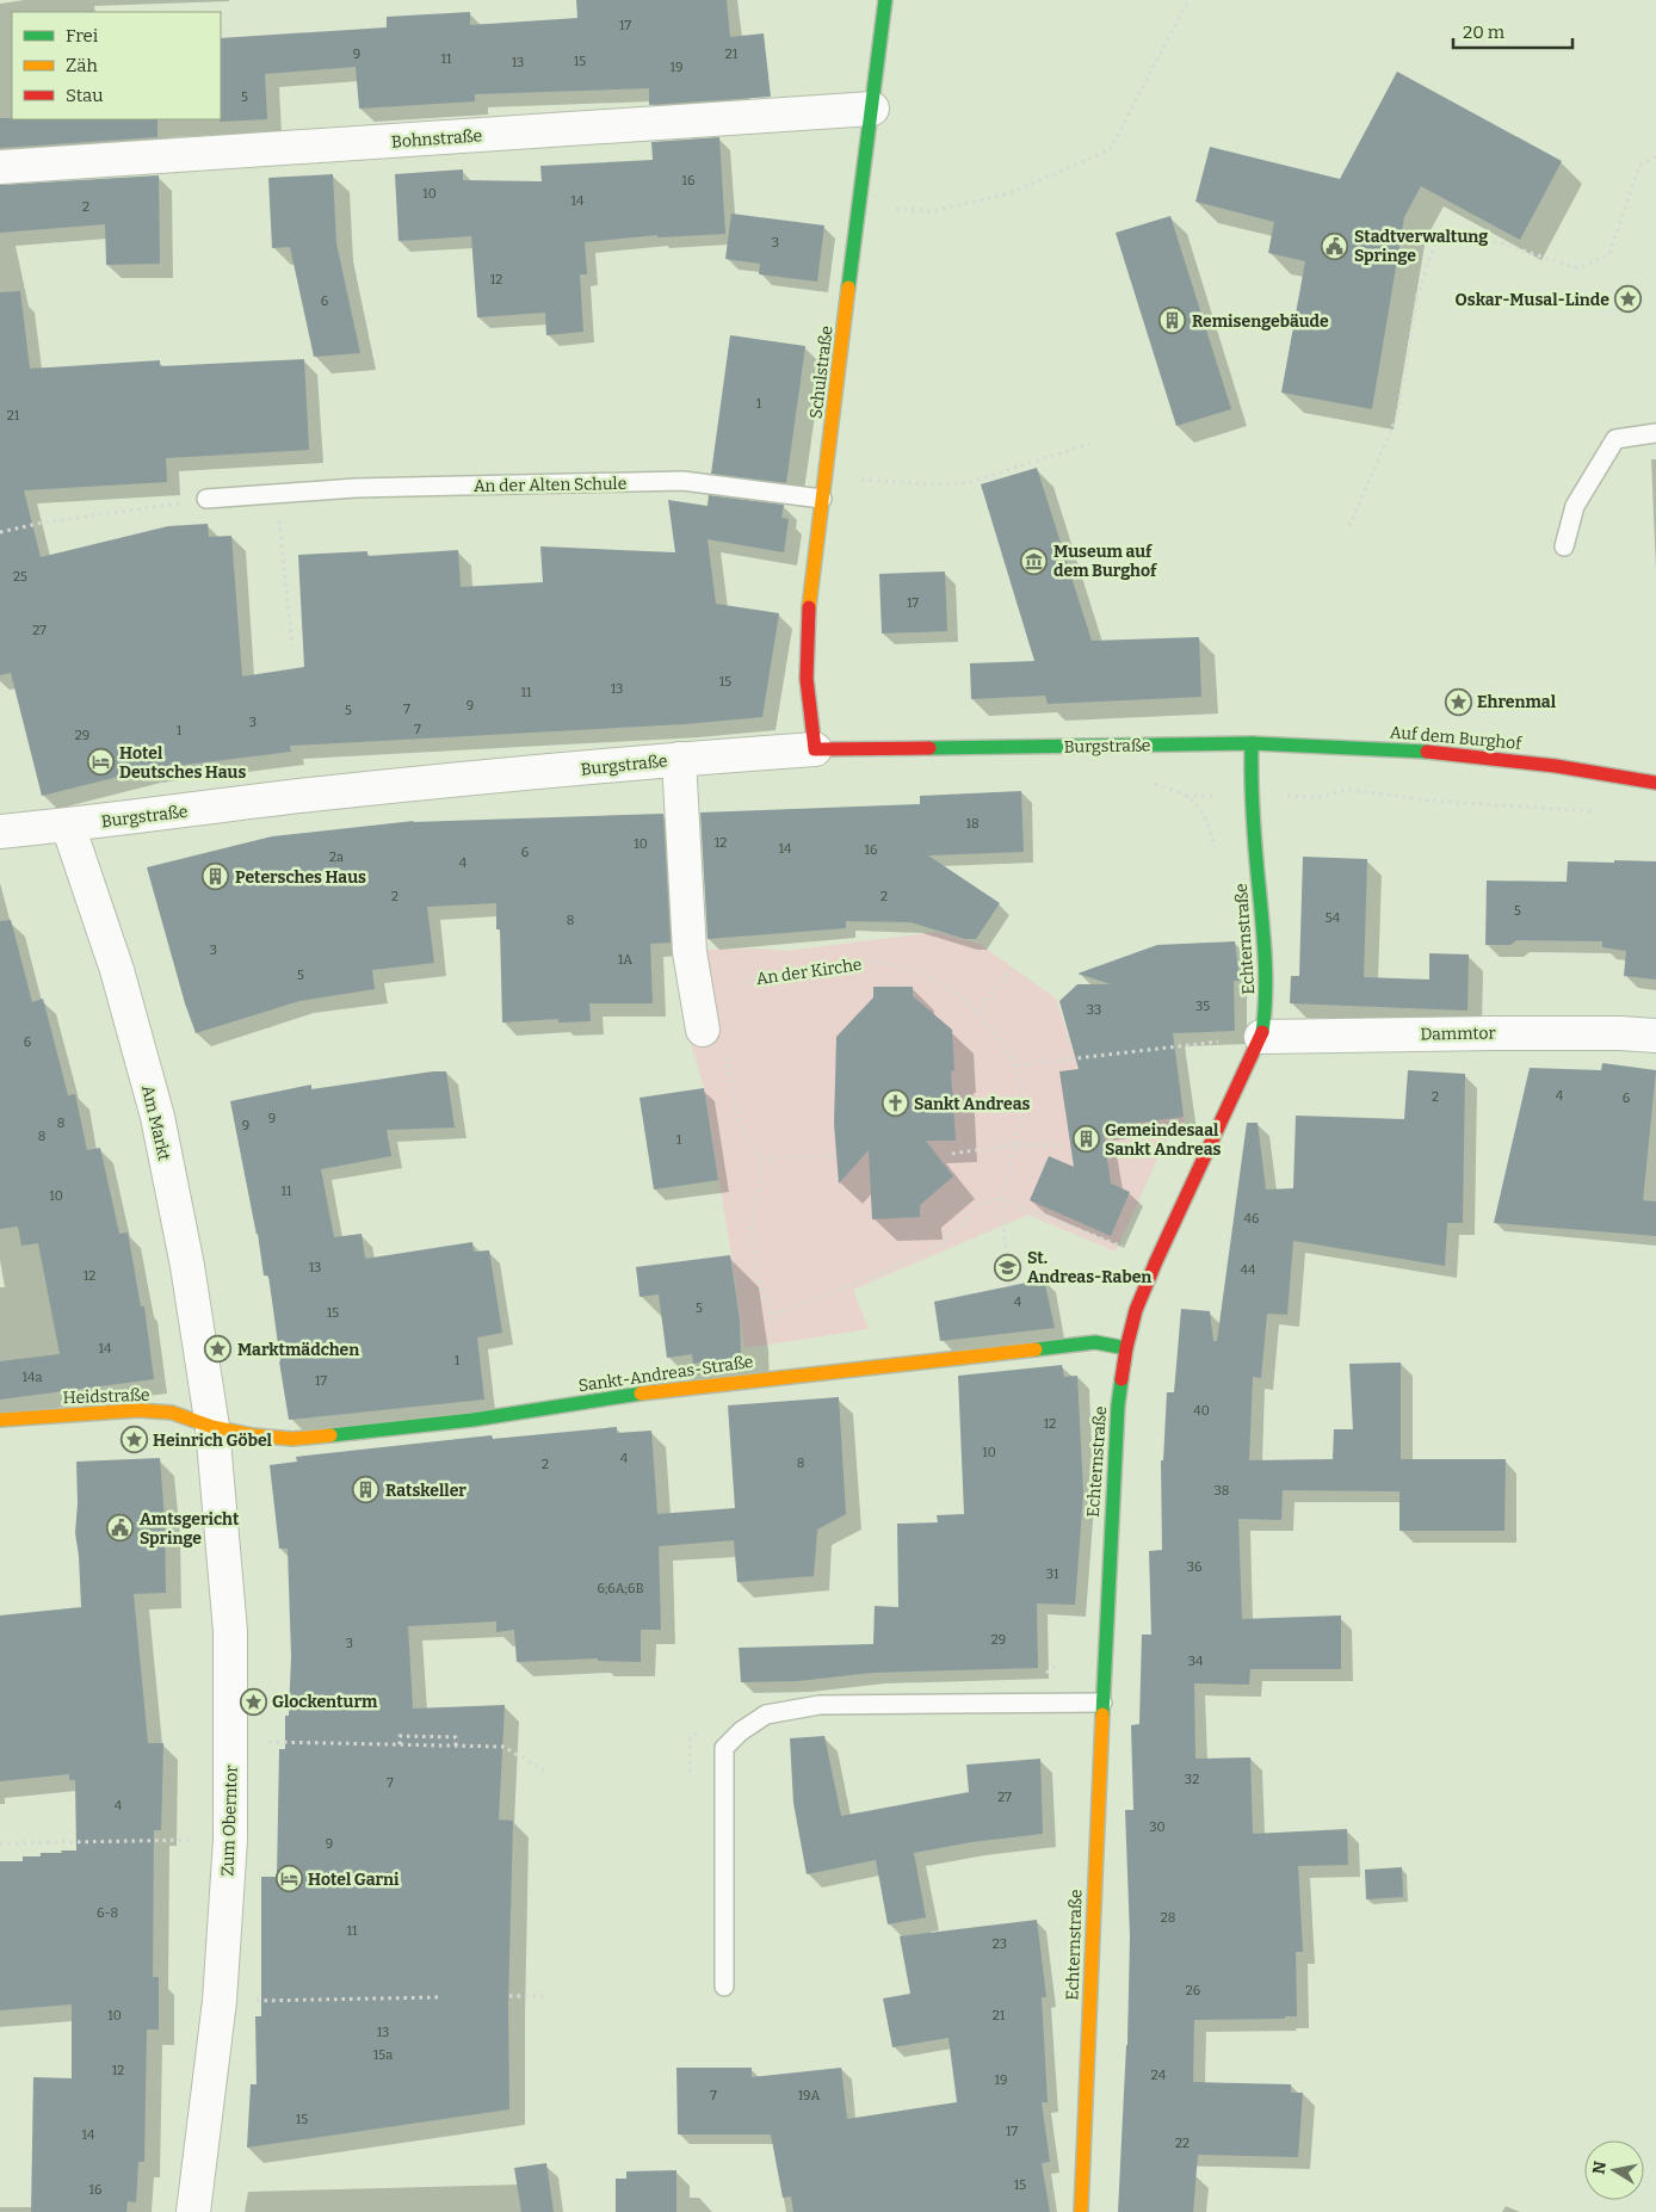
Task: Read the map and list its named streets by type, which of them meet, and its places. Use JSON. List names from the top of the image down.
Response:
{
  "streets": {
    "street": [
      "Bohnstraße",
      "Schulstraße",
      "Auf dem Burghof",
      "Burgstraße",
      "Echternstraße",
      "Dammtor",
      "Am Markt",
      "Sankt-Andreas-Straße",
      "Heidstraße",
      "Zum Oberntor"
    ],
    "lane": ["An der Alten Schule"],
    "path": ["An der Kirche"]
  },
  "crossings": [
    ["Bohnstraße", "Schulstraße"],
    ["Schulstraße", "An der Alten Schule"],
    ["Schulstraße", "Burgstraße"],
    ["Auf dem Burghof", "Burgstraße"],
    ["Auf dem Burghof", "Echternstraße"],
    ["Burgstraße", "Echternstraße"],
    ["Burgstraße", "Am Markt"],
    ["Echternstraße", "Dammtor"],
    ["Echternstraße", "Sankt-Andreas-Straße"],
    ["Am Markt", "Sankt-Andreas-Straße"],
    ["Am Markt", "Heidstraße"],
    ["Am Markt", "Zum Oberntor"],
    ["Sankt-Andreas-Straße", "Heidstraße"],
    ["Sankt-Andreas-Straße", "Zum Oberntor"],
    ["Heidstraße", "Zum Oberntor"]
  ],
  "places": {
    "public building": ["Stadtverwaltung Springe", "Amtsgericht Springe"],
    "place": [
      "Oskar-Musal-Linde",
      "Ehrenmal",
      "Marktmädchen",
      "Heinrich Göbel",
      "Glockenturm"
    ],
    "building": [
      "Remisengebäude",
      "Petersches Haus",
      "Gemeindesaal Sankt Andreas",
      "Ratskeller"
    ],
    "museum": ["Museum auf dem Burghof"],
    "hotel": ["Hotel Deutsches Haus", "Hotel Garni"],
    "church": ["Sankt Andreas"],
    "school or university": ["St. Andreas-Raben"]
  },
  "house_numbers": [
    "17",
    "9",
    "21",
    "11",
    "15",
    "13",
    "19",
    "5",
    "16",
    "10",
    "14",
    "2",
    "3",
    "12",
    "6",
    "1",
    "21",
    "25",
    "17",
    "27",
    "15",
    "13",
    "11",
    "9",
    "7",
    "5",
    "3",
    "7",
    "1",
    "29",
    "18",
    "12",
    "10",
    "14",
    "16",
    "6",
    "2a",
    "4",
    "2",
    "2",
    "5",
    "54",
    "8",
    "3",
    "1A",
    "5",
    "35",
    "33",
    "6",
    "4",
    "2",
    "6",
    "9",
    "8",
    "9",
    "8",
    "1",
    "11",
    "10",
    "46",
    "13",
    "44",
    "12",
    "4",
    "5",
    "15",
    "14",
    "1",
    "14a",
    "17",
    "40",
    "12",
    "10",
    "4",
    "8",
    "2",
    "38",
    "36",
    "31",
    "6;6A;6B",
    "29",
    "3",
    "34",
    "32",
    "7",
    "27",
    "4",
    "30",
    "9",
    "6-8",
    "28",
    "11",
    "23",
    "26",
    "10",
    "21",
    "13",
    "15a",
    "12",
    "24",
    "19",
    "7",
    "19A",
    "15",
    "17",
    "14",
    "22",
    "15",
    "16"
  ],
  "legend": ["Frei", "Zäh", "Stau"],
  "scale_bar": "20 m",
  "north": "left"
}
